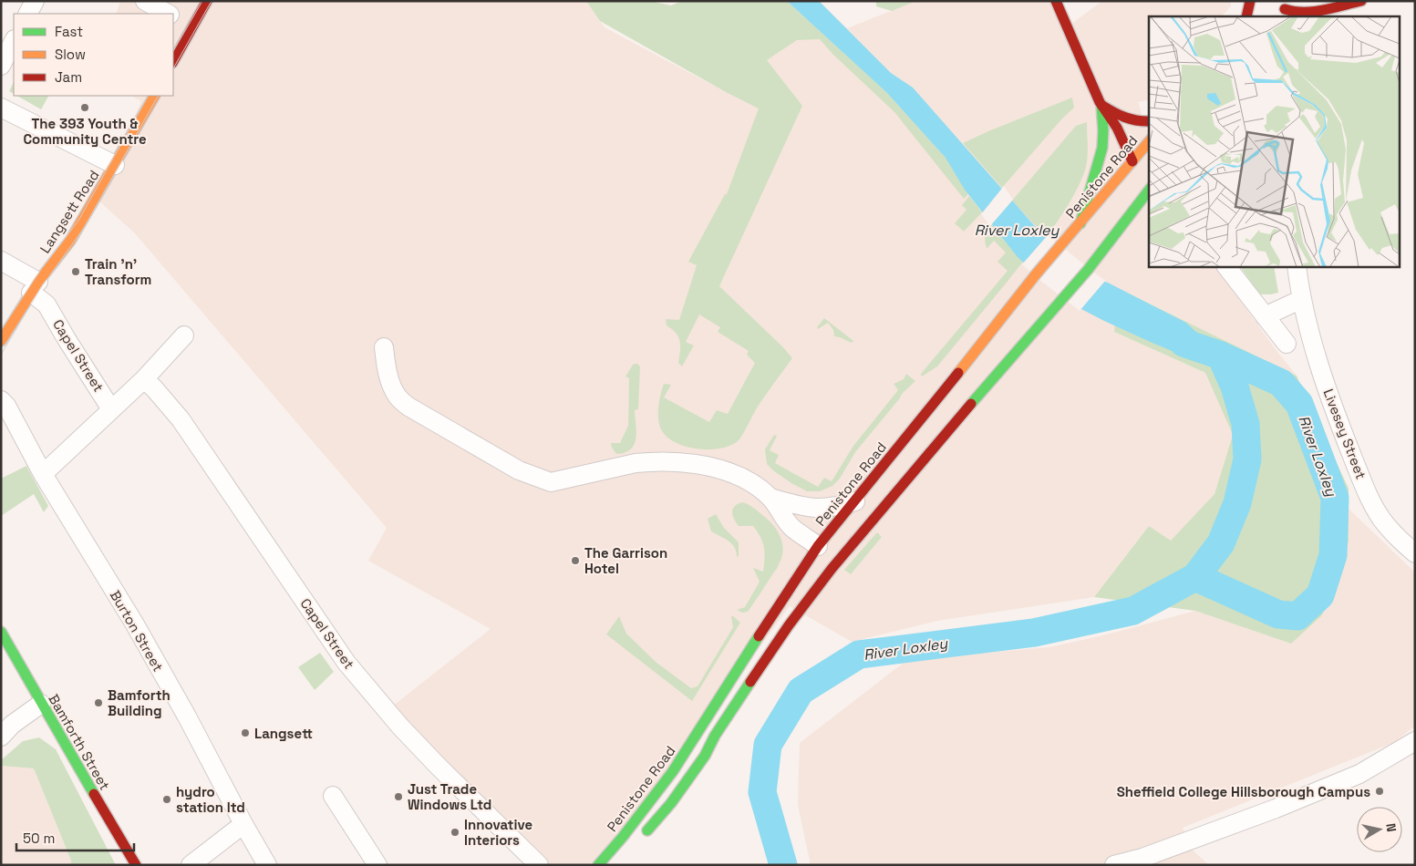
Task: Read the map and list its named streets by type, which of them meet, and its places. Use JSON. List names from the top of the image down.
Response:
{
  "streets": {
    "main road": ["Penistone Road", "Langsett Road", "Bamforth Street"],
    "street": ["Capel Street", "Livesey Street", "Burton Street"]
  },
  "crossings": [
    ["Langsett Road", "Capel Street"]
  ],
  "water": ["River Loxley"],
  "places": [
    "The 393 Youth & Community Centre",
    "Train 'n' Transform",
    "The Garrison Hotel",
    "Bamforth Building",
    "Langsett",
    "Sheffield College Hillsborough Campus",
    "Just Trade Windows Ltd",
    "hydro station ltd",
    "Innovative Interiors"
  ],
  "legend": ["Fast", "Slow", "Jam"],
  "scale_bar": "50 m",
  "north": "right"
}
